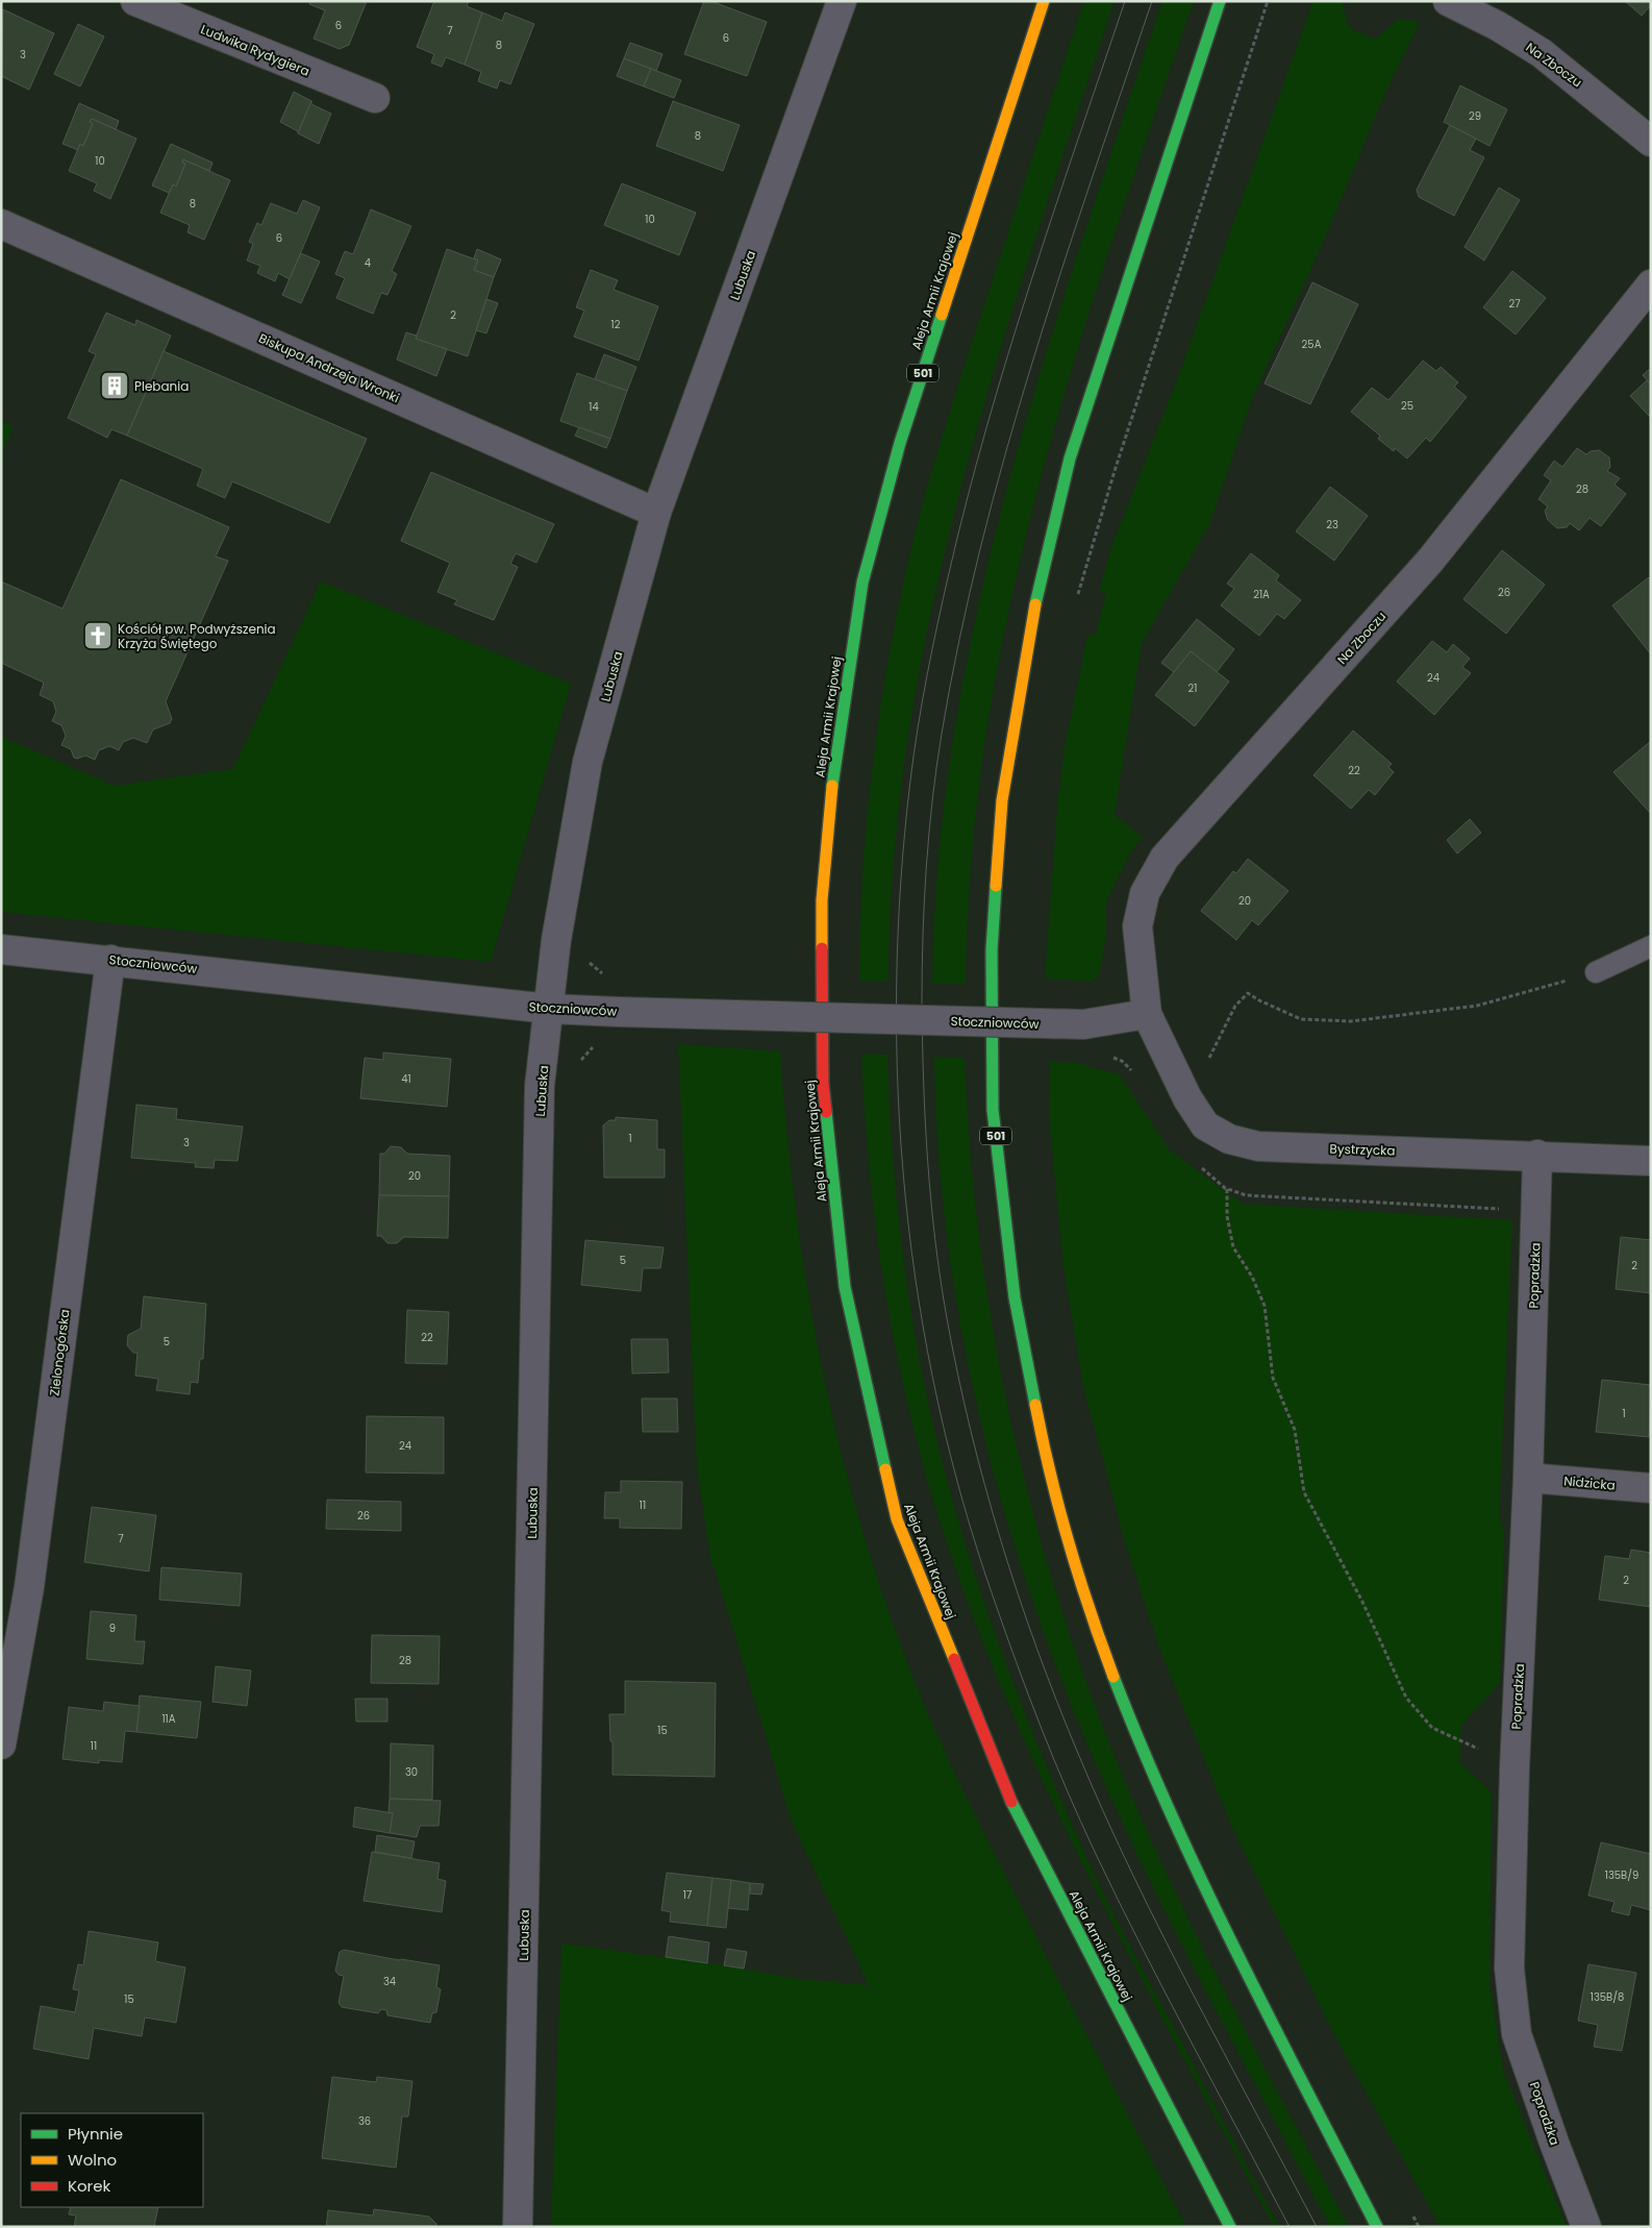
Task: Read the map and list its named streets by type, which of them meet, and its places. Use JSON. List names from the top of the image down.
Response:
{
  "streets": {
    "main road": ["Aleja Armii Krajowej", "501"],
    "street": [
      "Ludwika Rydygiera",
      "Na Zboczu",
      "Lubuska",
      "Biskupa Andrzeja Wronki",
      "Stoczniowców",
      "Bystrzycka",
      "Popradzka",
      "Zielonogórska",
      "Nidzicka"
    ]
  },
  "crossings": [
    ["Na Zboczu", "Stoczniowców"],
    ["Na Zboczu", "Bystrzycka"],
    ["Lubuska", "Biskupa Andrzeja Wronki"],
    ["Lubuska", "Stoczniowców"],
    ["Stoczniowców", "Bystrzycka"],
    ["Stoczniowców", "Zielonogórska"],
    ["Bystrzycka", "Popradzka"],
    ["Popradzka", "Nidzicka"]
  ],
  "places": {
    "building": ["Plebania"],
    "church": ["Kościół pw. Podwyższenia Krzyża Świętego"]
  },
  "house_numbers": [
    "6",
    "7",
    "6",
    "8",
    "3",
    "29",
    "8",
    "10",
    "8",
    "10",
    "6",
    "4",
    "27",
    "2",
    "12",
    "25A",
    "25",
    "14",
    "28",
    "23",
    "26",
    "21A",
    "24",
    "21",
    "22",
    "20",
    "41",
    "1",
    "3",
    "20",
    "5",
    "2",
    "22",
    "5",
    "1",
    "24",
    "11",
    "26",
    "7",
    "2",
    "9",
    "28",
    "11A",
    "15",
    "11",
    "30",
    "135B/9",
    "17",
    "34",
    "135B/8",
    "15",
    "36"
  ],
  "legend": ["Płynnie", "Wolno", "Korek"]
}
